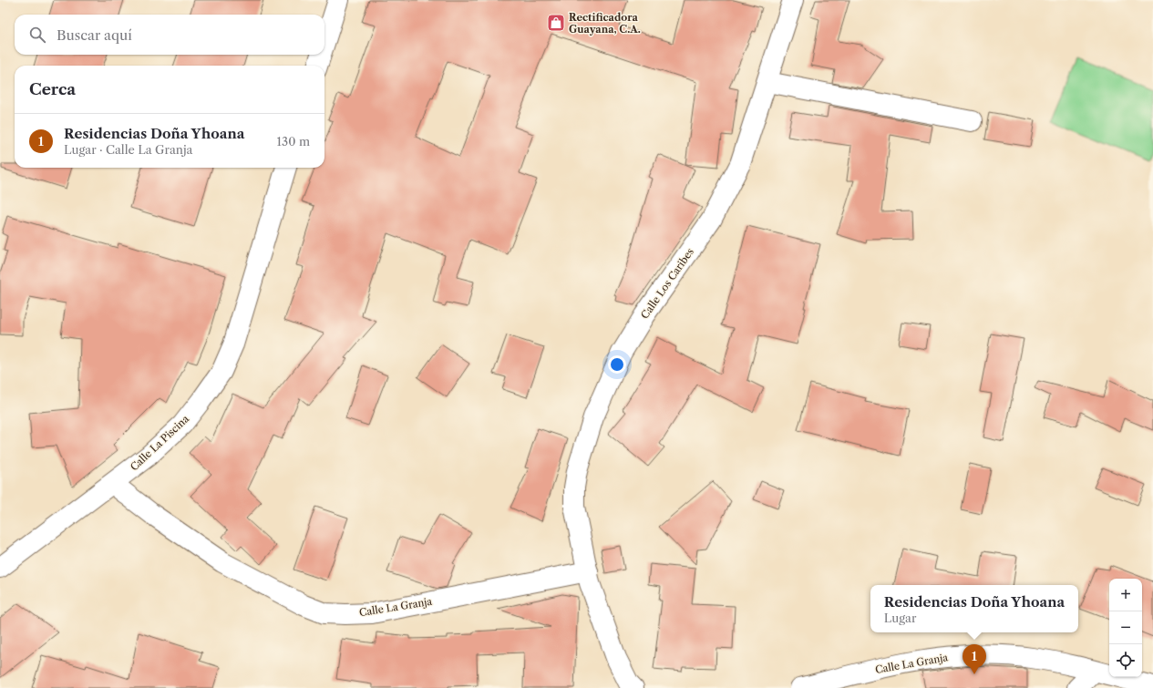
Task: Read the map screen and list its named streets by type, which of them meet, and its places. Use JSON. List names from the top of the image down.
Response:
{
  "streets": {
    "street": ["Calle Los Caribes", "Calle La Piscina", "Calle La Granja"]
  },
  "crossings": [
    ["Calle Los Caribes", "Calle La Granja"],
    ["Calle La Piscina", "Calle La Granja"]
  ],
  "places": {
    "shop": ["Rectificadora Guayana, C.A."]
  },
  "page": {
    "search": "Buscar aquí",
    "heading": "Cerca",
    "list": [
      {
        "mark": "1",
        "name": "Residencias Doña Yhoana",
        "note": "Lugar · Calle La Granja",
        "value": "130 m"
      }
    ],
    "map_buttons": ["+", "−"],
    "popup": ["Residencias Doña Yhoana", "Lugar"],
    "pins": "1"
  }
}
